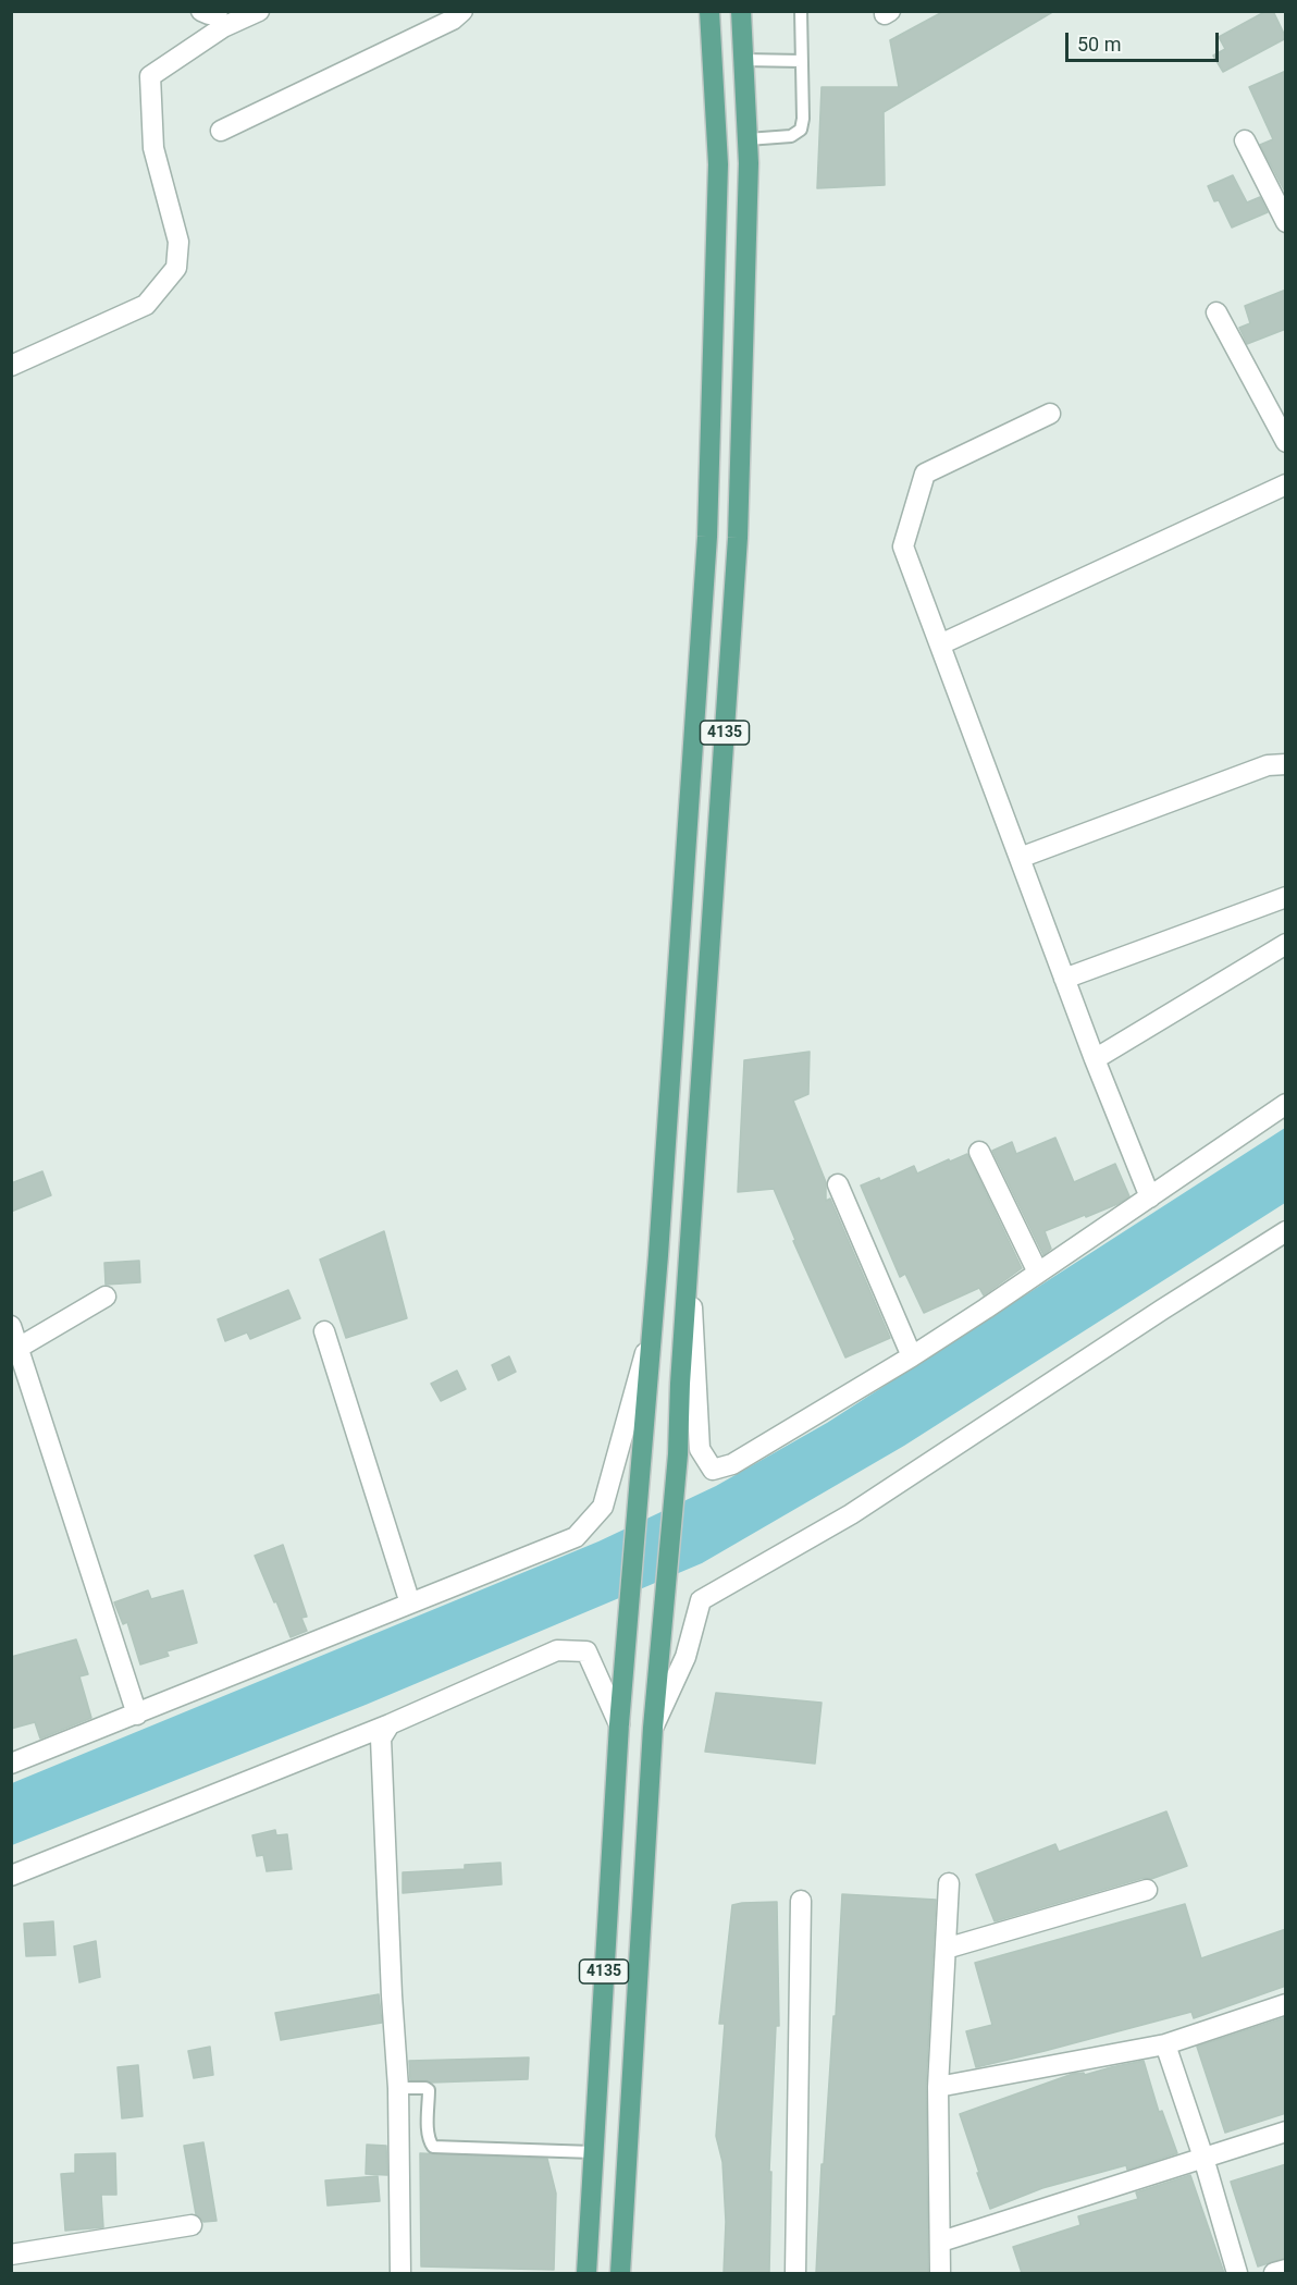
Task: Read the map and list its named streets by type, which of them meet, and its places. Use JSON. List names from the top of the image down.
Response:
{
  "streets": {
    "main road": ["4135"]
  },
  "scale_bar": "50 m"
}
